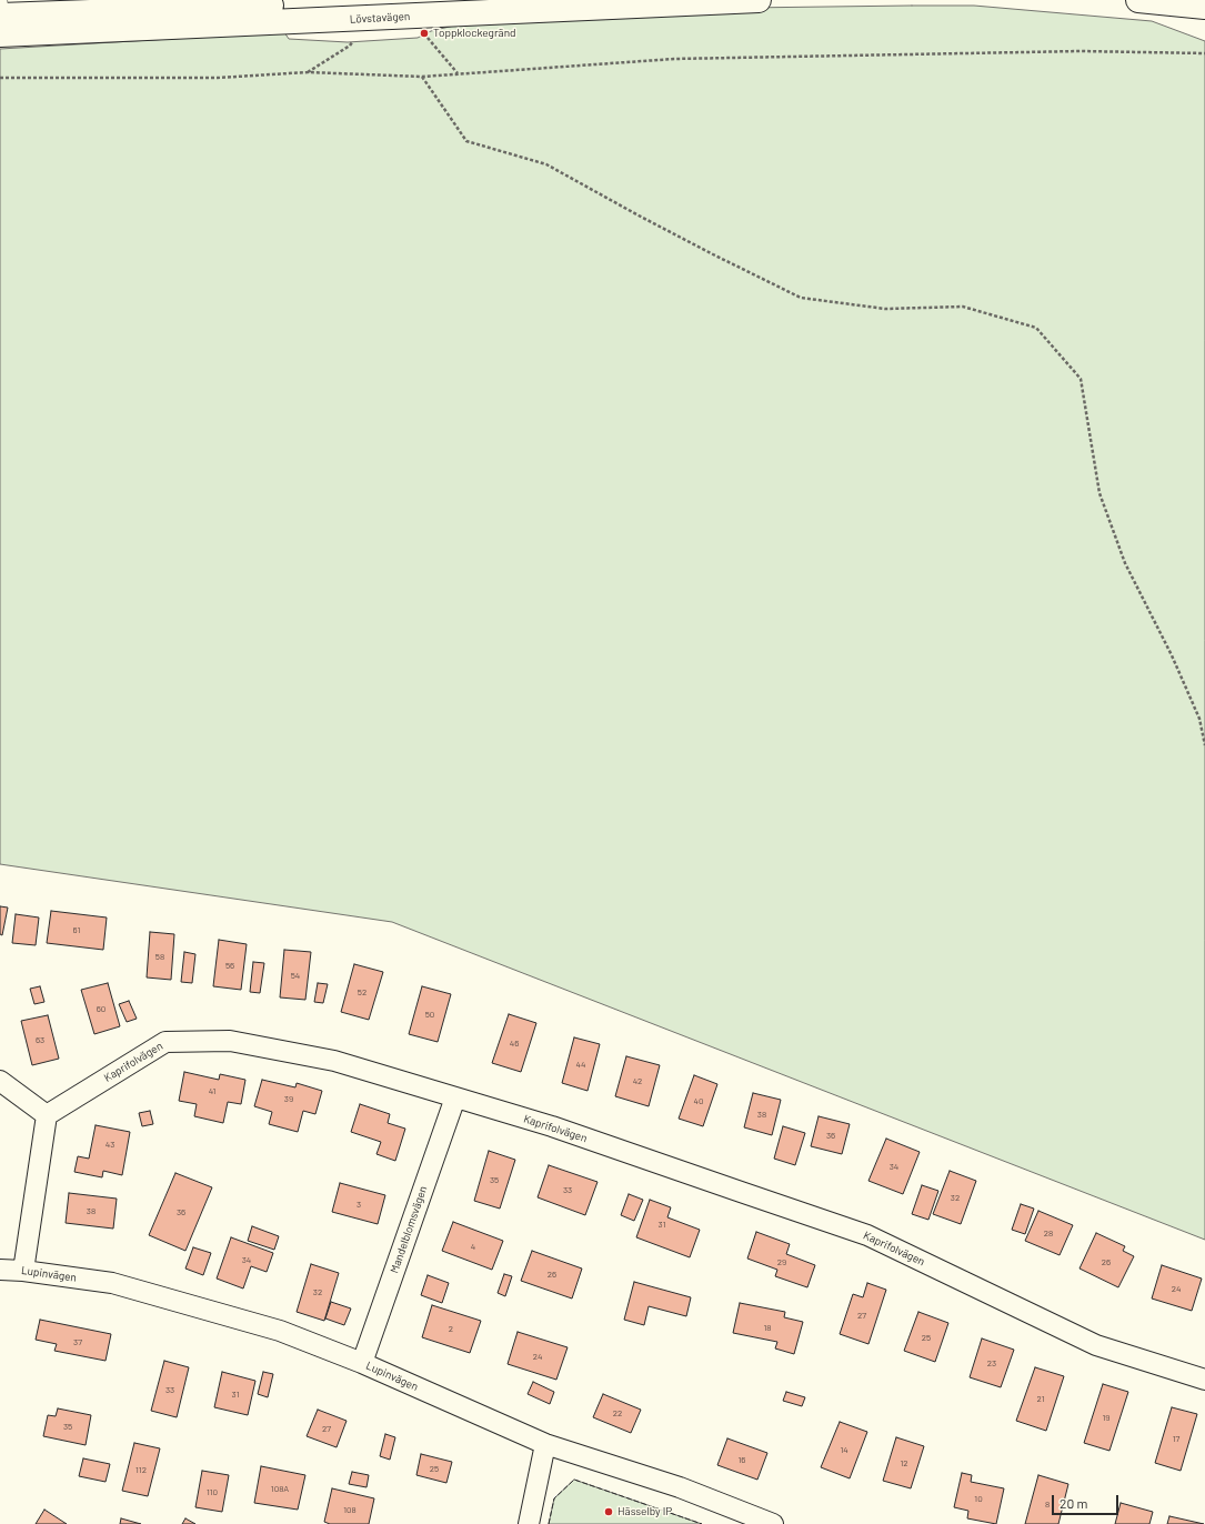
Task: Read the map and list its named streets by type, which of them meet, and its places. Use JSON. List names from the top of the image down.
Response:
{
  "streets": {
    "street": [
      "Lövstavägen",
      "Kaprifolvägen",
      "Mandelblomsvägen",
      "Lupinvägen"
    ]
  },
  "crossings": [
    ["Kaprifolvägen", "Mandelblomsvägen"],
    ["Mandelblomsvägen", "Lupinvägen"]
  ],
  "places": ["Toppklockegränd", "Hässelby IP"],
  "house_numbers": [
    "61",
    "58",
    "56",
    "54",
    "52",
    "60",
    "50",
    "63",
    "46",
    "44",
    "42",
    "41",
    "39",
    "40",
    "38",
    "36",
    "43",
    "34",
    "35",
    "33",
    "32",
    "3",
    "38",
    "36",
    "31",
    "28",
    "4",
    "34",
    "29",
    "26",
    "26",
    "24",
    "32",
    "27",
    "18",
    "2",
    "25",
    "37",
    "24",
    "23",
    "33",
    "31",
    "21",
    "22",
    "19",
    "35",
    "27",
    "17",
    "14",
    "16",
    "12",
    "25",
    "112",
    "108A",
    "110",
    "10",
    "8",
    "108"
  ],
  "scale_bar": "20 m"
}
